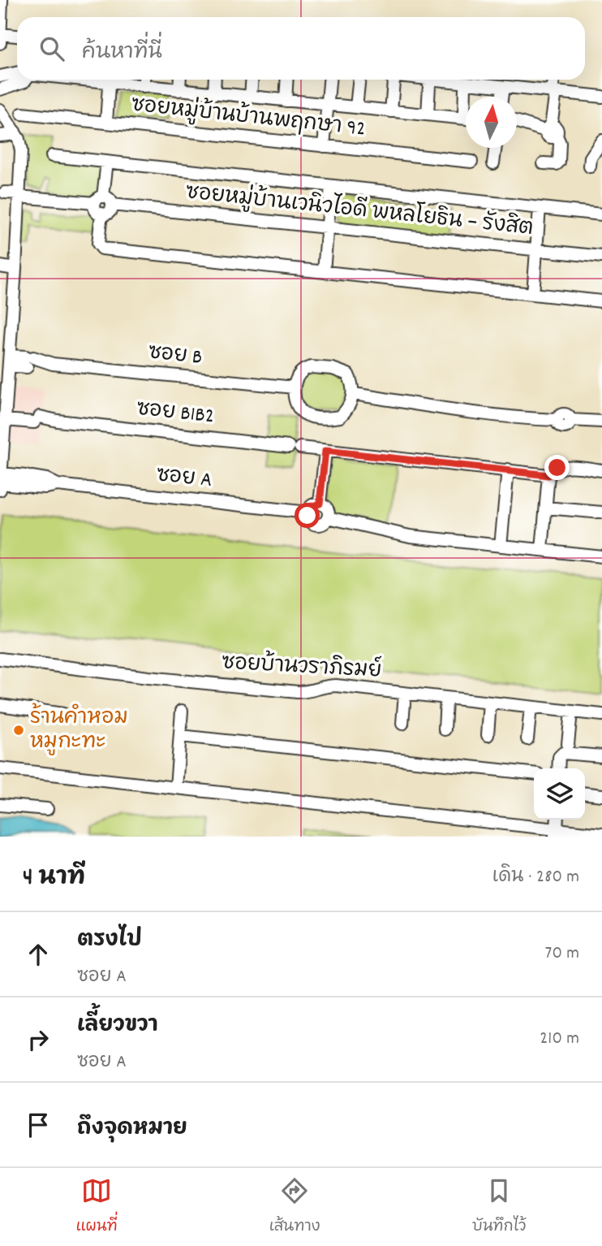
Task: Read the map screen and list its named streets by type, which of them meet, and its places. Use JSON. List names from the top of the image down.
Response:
{
  "streets": {
    "street": [
      "ซอยหมู่บ้านบ้านพฤกษา 92",
      "ซอยหมู่บ้านเวนิวไอดี พหลโยธิน – รังสิต",
      "ซอย B",
      "ซอย B1B2",
      "ซอย A",
      "ซอยบ้านวราภิรมย์"
    ]
  },
  "places": ["ร้านคำหอม หมูกะทะ"],
  "north": "top",
  "page": {
    "search": "ค้นหาที่นี่",
    "heading": ["4 นาที", "เดิน · 280 m"],
    "list": [
      ["ตรงไป", "ซอย A", "70 m"],
      ["เลี้ยวขวา", "ซอย A", "210 m"],
      "ถึงจุดหมาย"
    ],
    "nav": ["แผนที่", "เส้นทาง", "บันทึกไว้"]
  }
}
